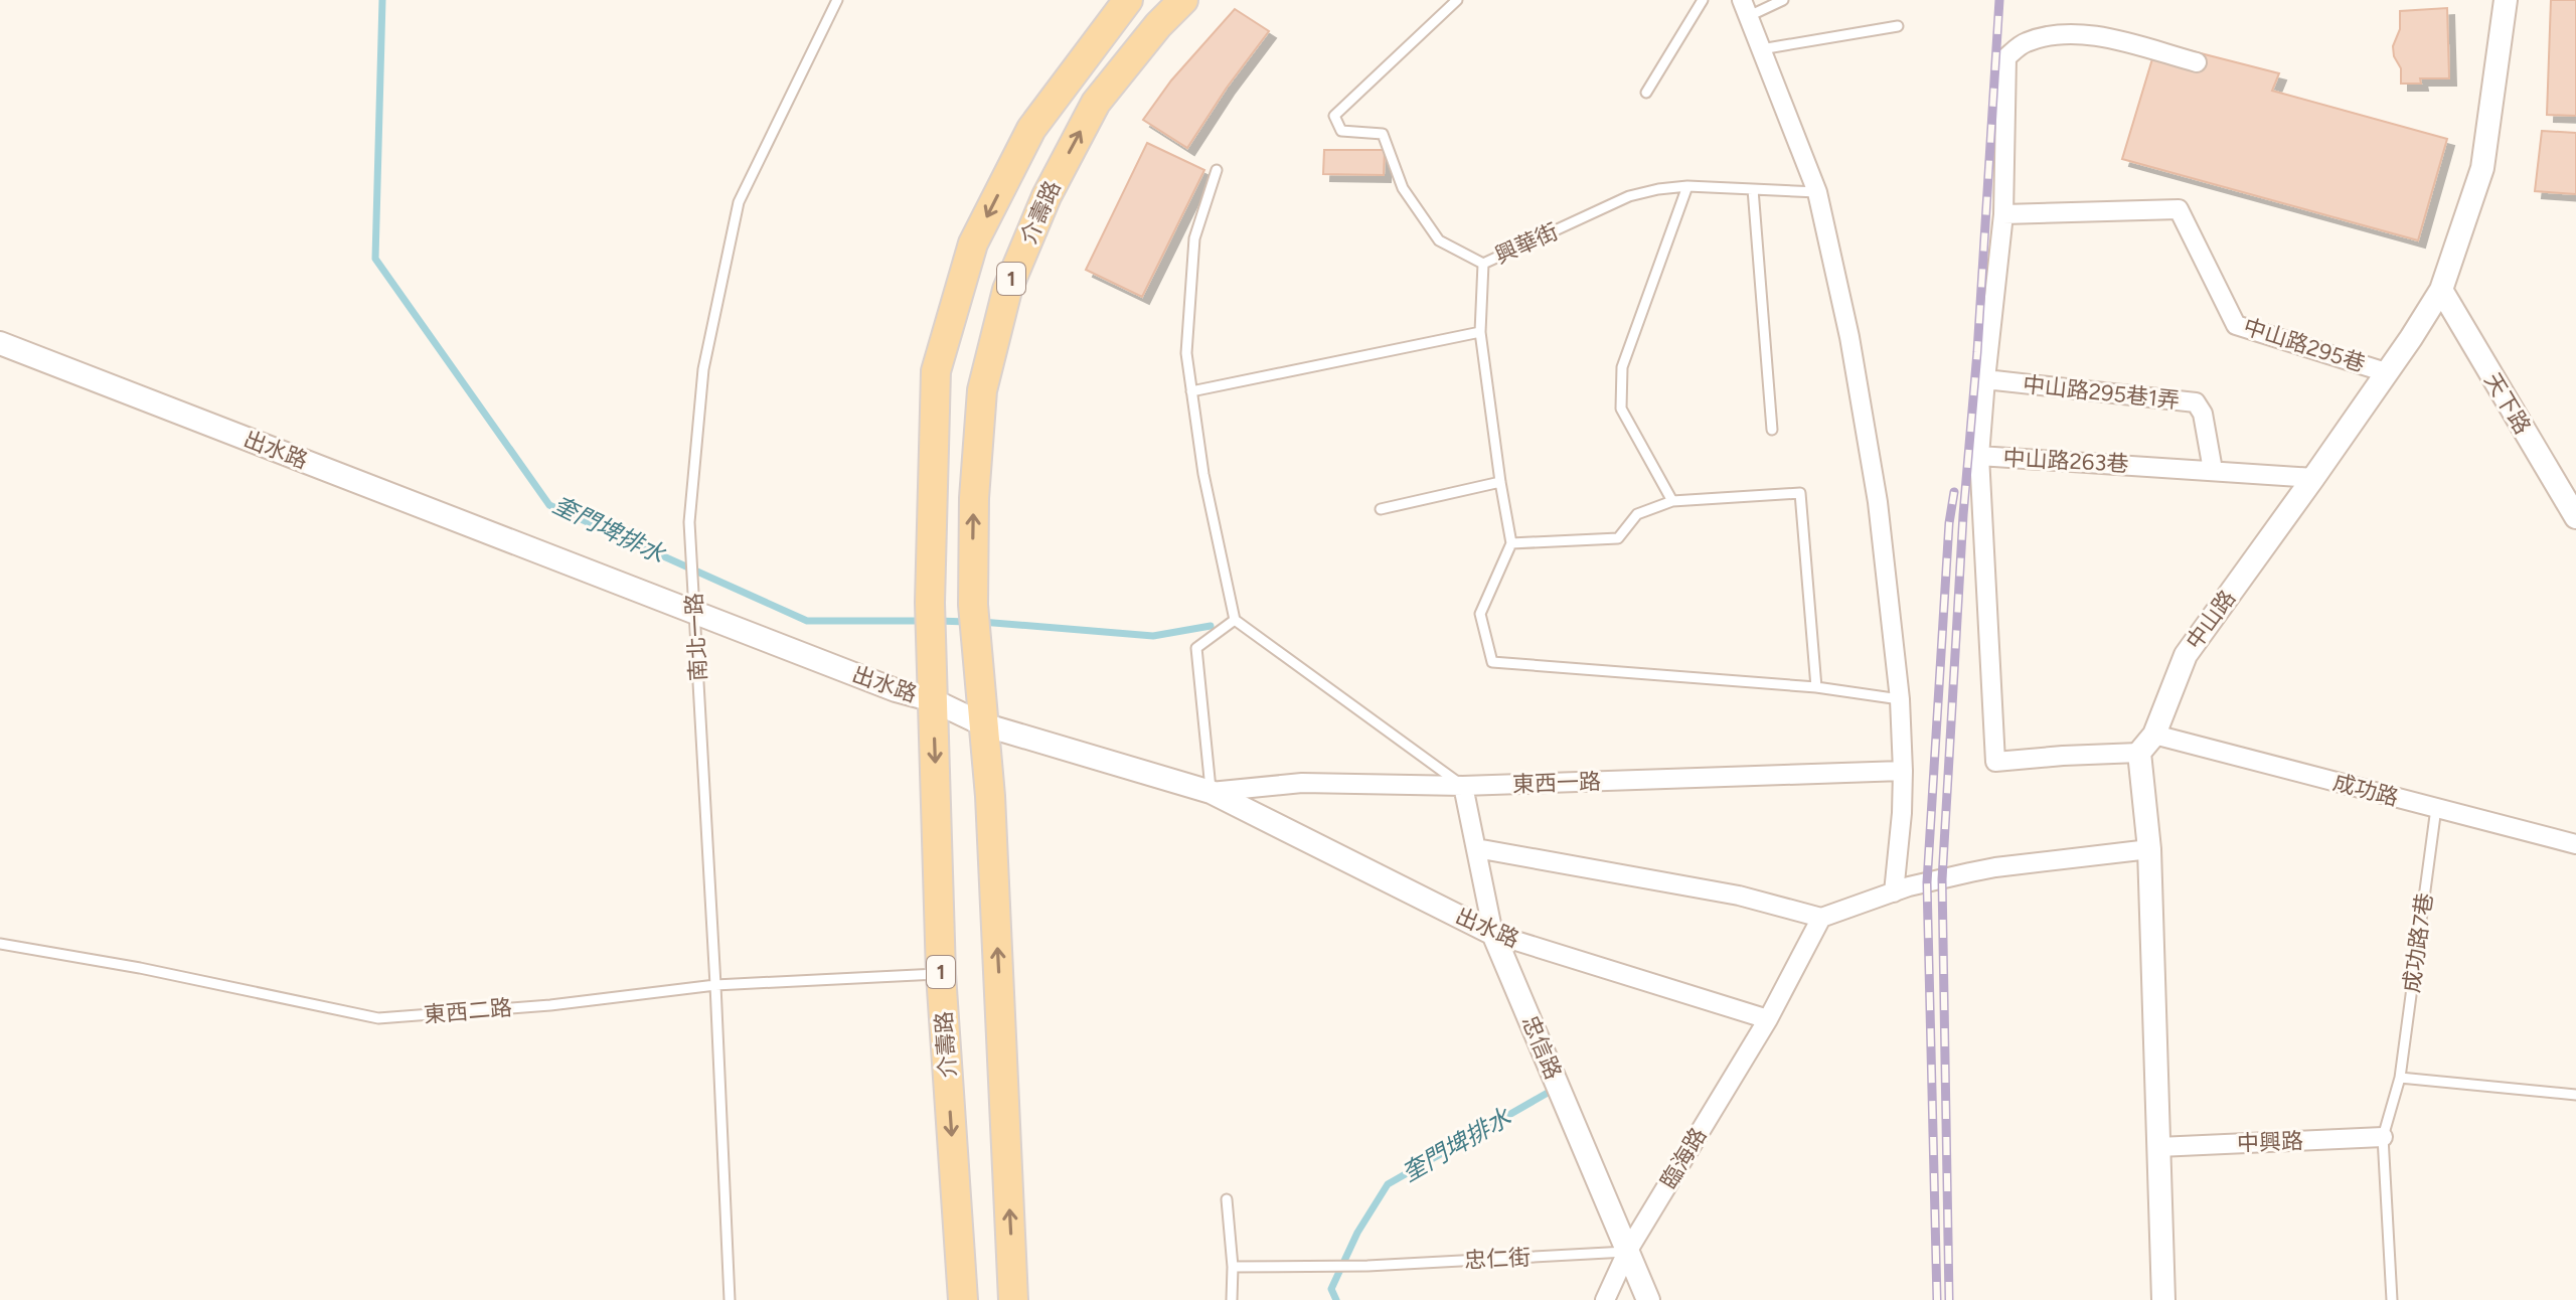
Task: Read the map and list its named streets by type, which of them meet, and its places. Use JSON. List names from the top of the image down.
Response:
{
  "streets": {
    "main road": ["介壽路", "1"],
    "street": [
      "中山路295巷",
      "中山路295巷1弄",
      "天下路",
      "出水路",
      "中山路263巷",
      "中山路",
      "東西一路",
      "成功路",
      "忠信路",
      "中興路",
      "臨海路"
    ],
    "lane": [
      "興華街",
      "南北一路",
      "成功路7巷",
      "東西二路",
      "忠仁街"
    ]
  },
  "crossings": [
    ["介壽路", "1"],
    ["介壽路", "出水路"],
    ["介壽路", "東西二路"],
    ["1", "出水路"],
    ["中山路295巷", "中山路"],
    ["中山路295巷1弄", "中山路263巷"],
    ["天下路", "中山路"],
    ["出水路", "南北一路"],
    ["出水路", "東西一路"],
    ["出水路", "忠信路"],
    ["出水路", "臨海路"],
    ["中山路263巷", "中山路"],
    ["中山路", "成功路"],
    ["南北一路", "東西二路"],
    ["東西一路", "忠信路"],
    ["成功路", "成功路7巷"],
    ["成功路7巷", "中興路"],
    ["忠信路", "臨海路"],
    ["忠信路", "忠仁街"],
    ["臨海路", "忠仁街"]
  ],
  "water": ["奎門埤排水"]
}
